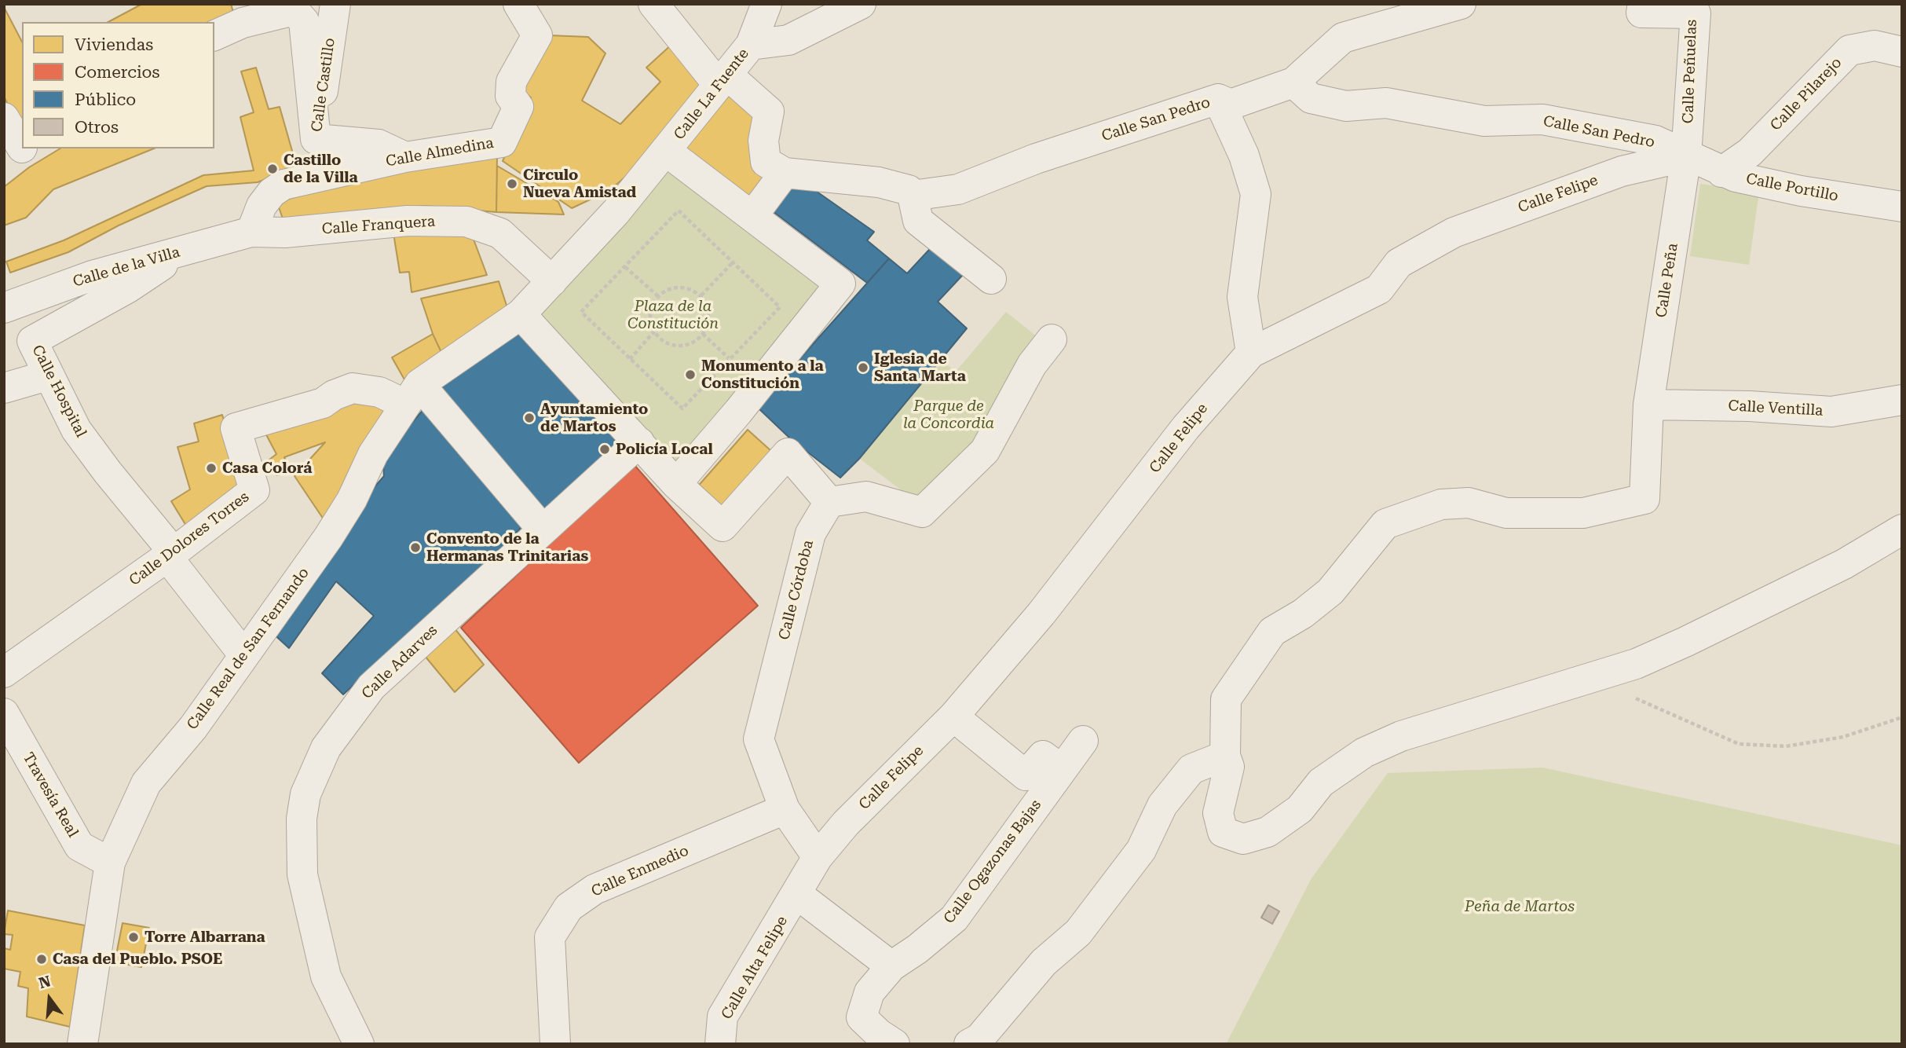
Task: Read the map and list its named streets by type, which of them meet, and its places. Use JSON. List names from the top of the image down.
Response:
{
  "streets": {
    "street": [
      "Calle Peñuelas",
      "Calle Castillo",
      "Calle La Fuente",
      "Calle Pilarejo",
      "Calle San Pedro",
      "Calle Almedina",
      "Calle Portillo",
      "Calle Felipe",
      "Calle Franquera",
      "Calle de la Villa",
      "Calle Peña",
      "Calle Hospital",
      "Calle Ventilla",
      "Calle Dolores Torres",
      "Calle Córdoba",
      "Calle Real de San Fernando",
      "Calle Adarves",
      "Travesía Real",
      "Calle Ogazonas Bajas",
      "Calle Enmedio",
      "Calle Alta Felipe"
    ]
  },
  "crossings": [
    ["Calle Peñuelas", "Calle San Pedro"],
    ["Calle Peñuelas", "Calle Portillo"],
    ["Calle Peñuelas", "Calle Felipe"],
    ["Calle Peñuelas", "Calle Peña"],
    ["Calle Castillo", "Calle Almedina"],
    ["Calle Pilarejo", "Calle Portillo"],
    ["Calle San Pedro", "Calle Portillo"],
    ["Calle San Pedro", "Calle Felipe"],
    ["Calle San Pedro", "Calle Peña"],
    ["Calle Almedina", "Calle Franquera"],
    ["Calle Almedina", "Calle de la Villa"],
    ["Calle Portillo", "Calle Felipe"],
    ["Calle Portillo", "Calle Peña"],
    ["Calle Felipe", "Calle Peña"],
    ["Calle Felipe", "Calle Córdoba"],
    ["Calle Felipe", "Calle Alta Felipe"],
    ["Calle Franquera", "Calle de la Villa"],
    ["Calle de la Villa", "Calle Hospital"],
    ["Calle Peña", "Calle Ventilla"],
    ["Calle Hospital", "Calle Dolores Torres"],
    ["Calle Hospital", "Calle Real de San Fernando"],
    ["Calle Dolores Torres", "Calle Real de San Fernando"],
    ["Calle Córdoba", "Calle Enmedio"],
    ["Calle Real de San Fernando", "Travesía Real"]
  ],
  "parks": ["Plaza de la Constitución", "Parque de la Concordia", "Peña de Martos"],
  "places": [
    "Castillo de la Villa",
    "Circulo Nueva Amistad",
    "Iglesia de Santa Marta",
    "Monumento a la Constitución",
    "Ayuntamiento de Martos",
    "Policía Local",
    "Casa Colorá",
    "Convento de la Hermanas Trinitarias",
    "Torre Albarrana",
    "Casa del Pueblo. PSOE"
  ],
  "legend": [
    "Viviendas",
    "Comercios",
    "Público",
    "Otros"
  ],
  "north": "top"
}
